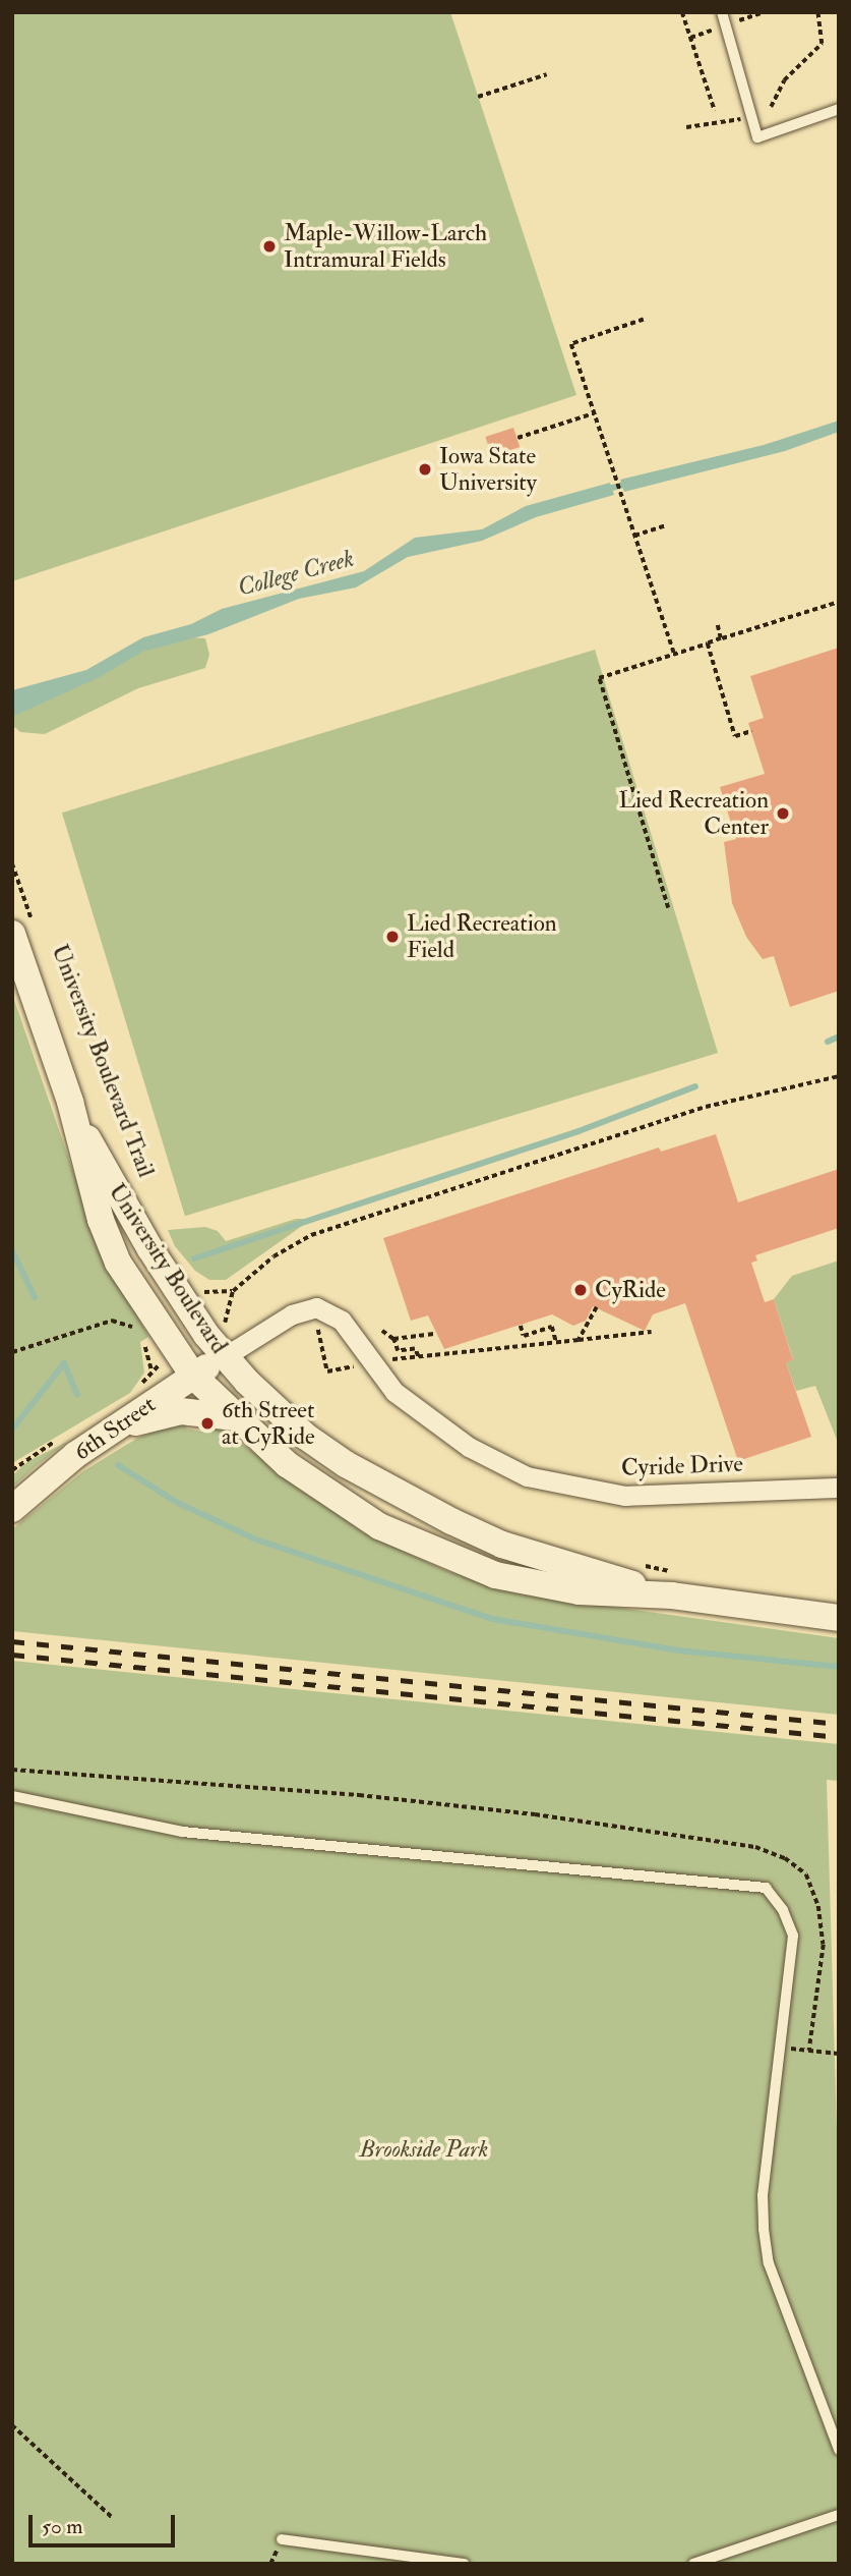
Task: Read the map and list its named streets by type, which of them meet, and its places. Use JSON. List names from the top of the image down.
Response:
{
  "streets": {
    "main road": ["University Boulevard", "6th Street"],
    "street": ["Cyride Drive"],
    "path": ["University Boulevard Trail"]
  },
  "crossings": [
    ["University Boulevard Trail", "University Boulevard"],
    ["University Boulevard", "6th Street"],
    ["University Boulevard", "Cyride Drive"],
    ["6th Street", "Cyride Drive"]
  ],
  "water": ["College Creek"],
  "parks": ["Brookside Park"],
  "places": [
    "Maple-Willow-Larch Intramural Fields",
    "Iowa State University",
    "Lied Recreation Center",
    "Lied Recreation Field",
    "CyRide",
    "6th Street at CyRide"
  ],
  "scale_bar": "50 m"
}
